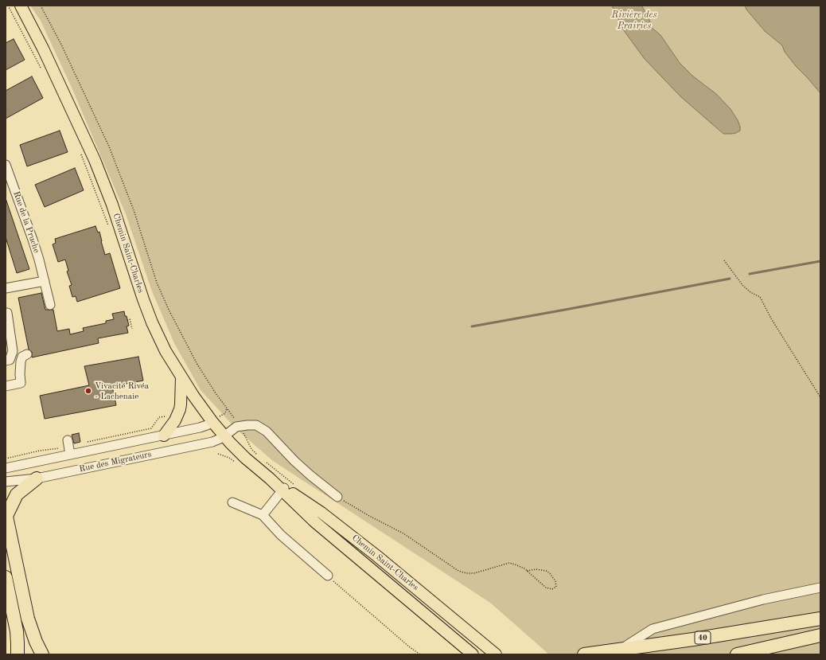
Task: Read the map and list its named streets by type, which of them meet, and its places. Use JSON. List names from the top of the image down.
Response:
{
  "streets": {
    "highway": ["40"],
    "main road": ["Chemin Saint-Charles"],
    "street": ["Rue de la Pruche", "Rue des Migrateurs"]
  },
  "crossings": [
    ["Chemin Saint-Charles", "Rue des Migrateurs"]
  ],
  "water": ["Rivière des Prairies"],
  "places": ["Vivacité Rivéa - Lachenaie"]
}
